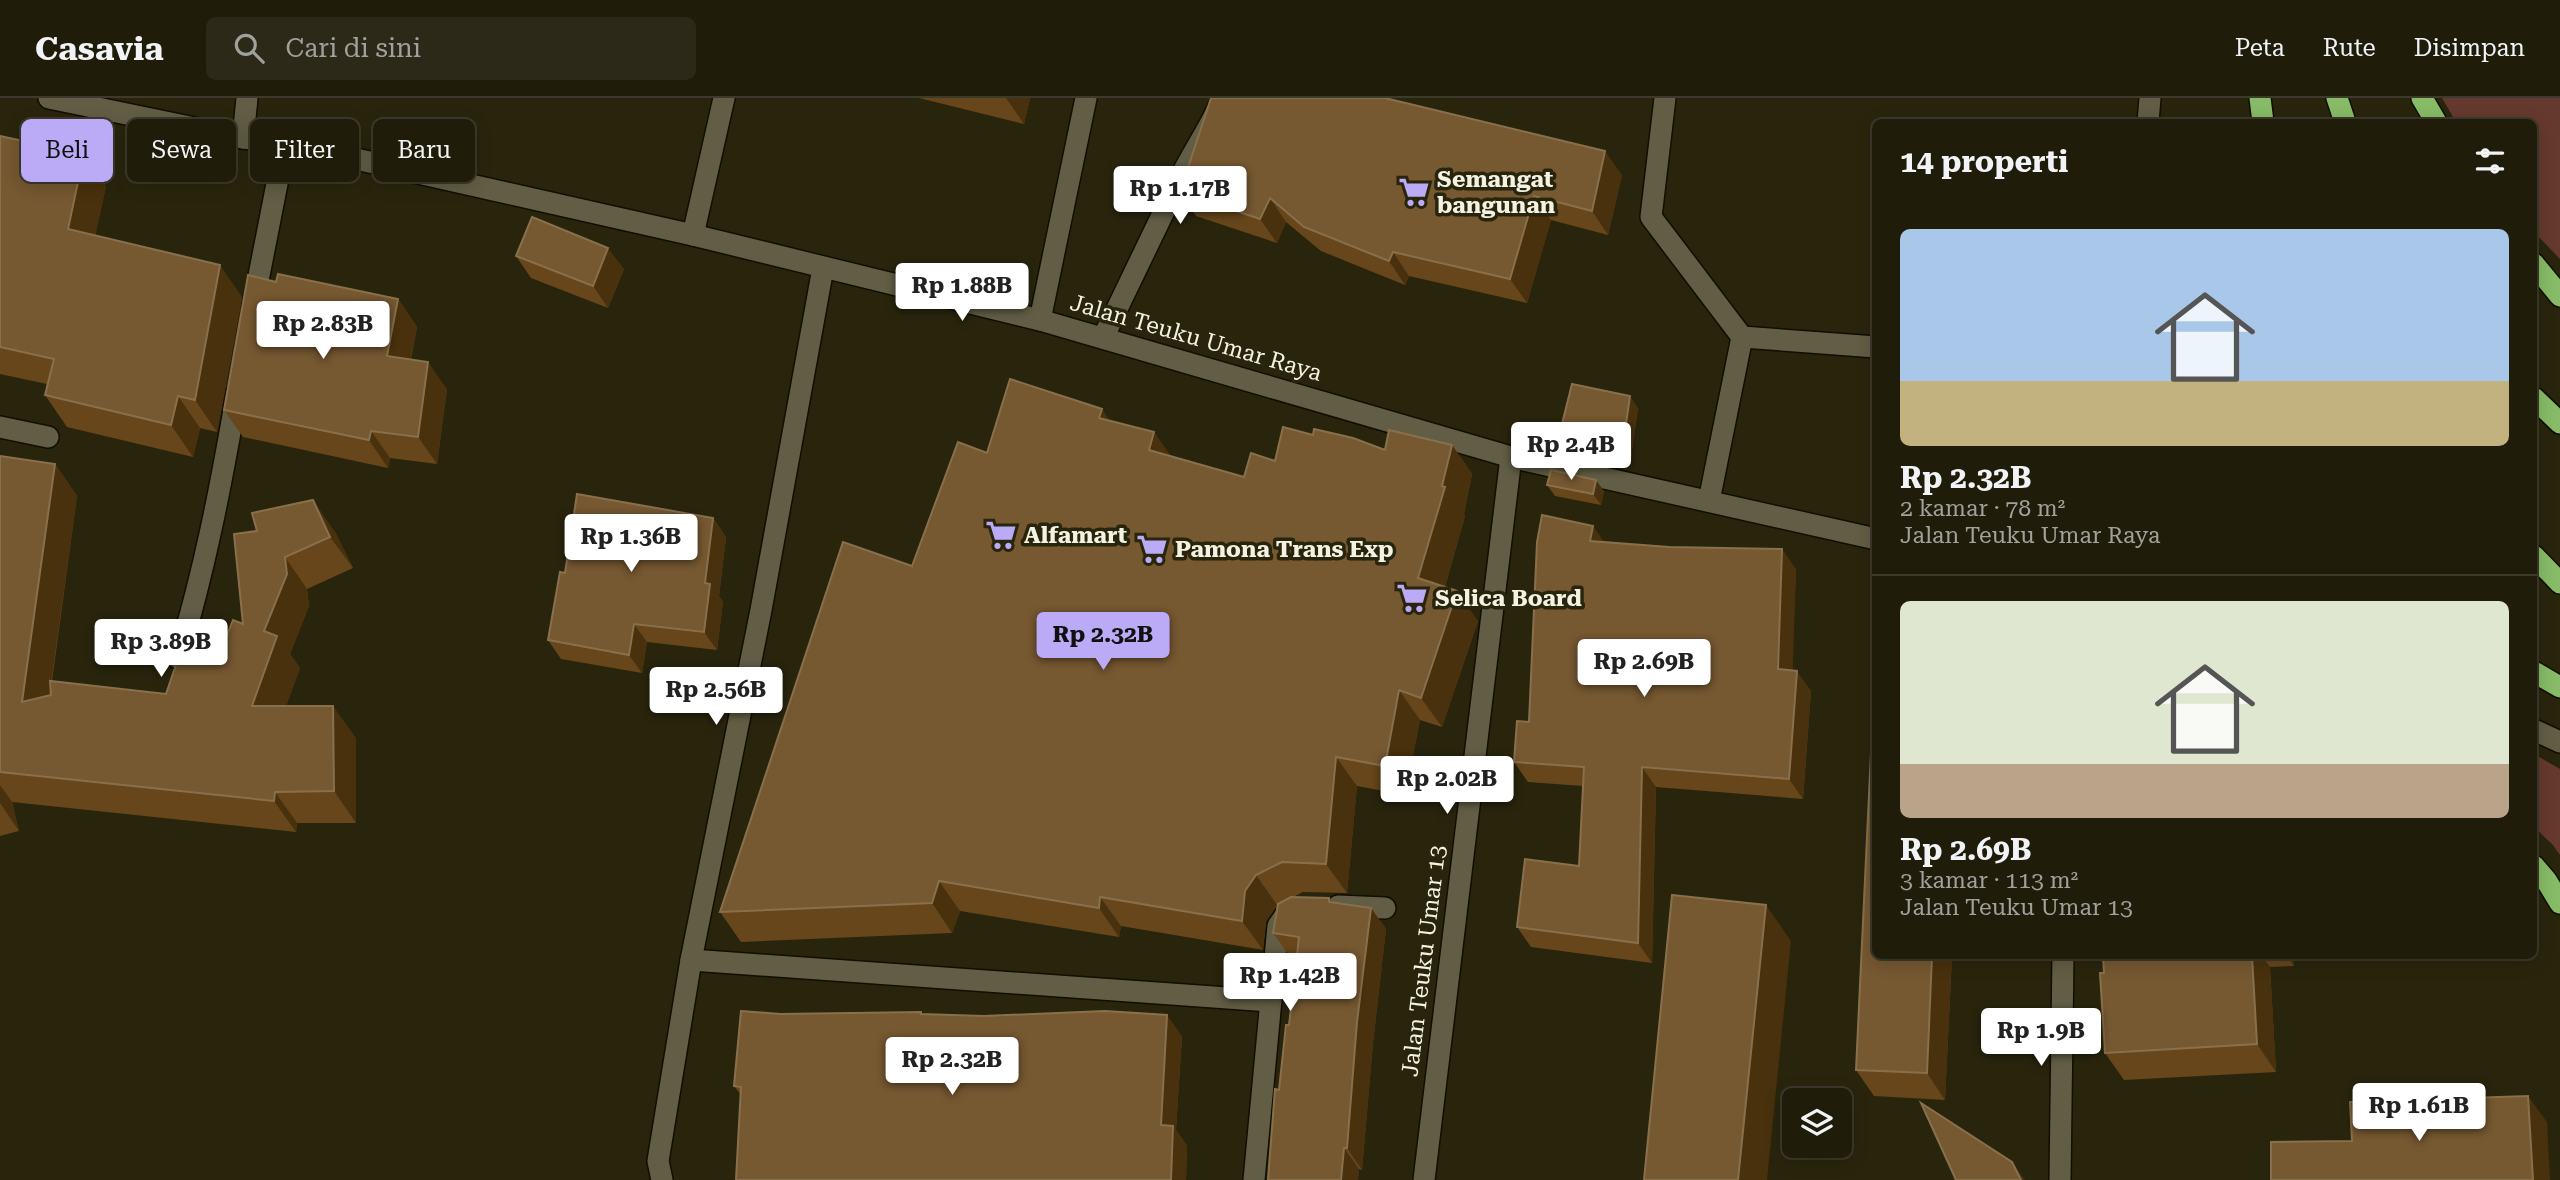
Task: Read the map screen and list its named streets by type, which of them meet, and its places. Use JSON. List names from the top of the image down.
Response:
{
  "streets": {
    "street": ["Jalan Teuku Umar Raya", "Jalan Teuku Umar 13"]
  },
  "crossings": [
    ["Jalan Teuku Umar Raya", "Jalan Teuku Umar 13"]
  ],
  "places": {
    "supermarket": [
      "Semangat bangunan",
      "Alfamart",
      "Pamona Trans Exp",
      "Selica Board"
    ]
  },
  "page": {
    "header": "Casavia",
    "search": "Cari di sini",
    "nav": ["Peta", "Rute", "Disimpan"],
    "chip": [
      "Beli",
      "Sewa",
      "Filter",
      "Baru"
    ],
    "heading": "14 properti",
    "price": [
      "Rp 1.17B",
      "Rp 1.88B",
      "Rp 2.83B",
      "Rp 2.4B",
      "Rp 1.36B",
      "Rp 2.32B",
      "Rp 3.89B",
      "Rp 2.69B",
      "Rp 2.56B",
      "Rp 2.02B",
      "Rp 1.42B",
      "Rp 1.9B",
      "Rp 2.32B",
      "Rp 1.61B"
    ],
    "list": [
      {
        "name": "Rp 2.32B",
        "note": "2 kamar · 78 m² · Jalan Teuku Umar Raya"
      },
      {
        "name": "Rp 2.69B",
        "note": "3 kamar · 113 m² · Jalan Teuku Umar 13"
      }
    ]
  }
}
